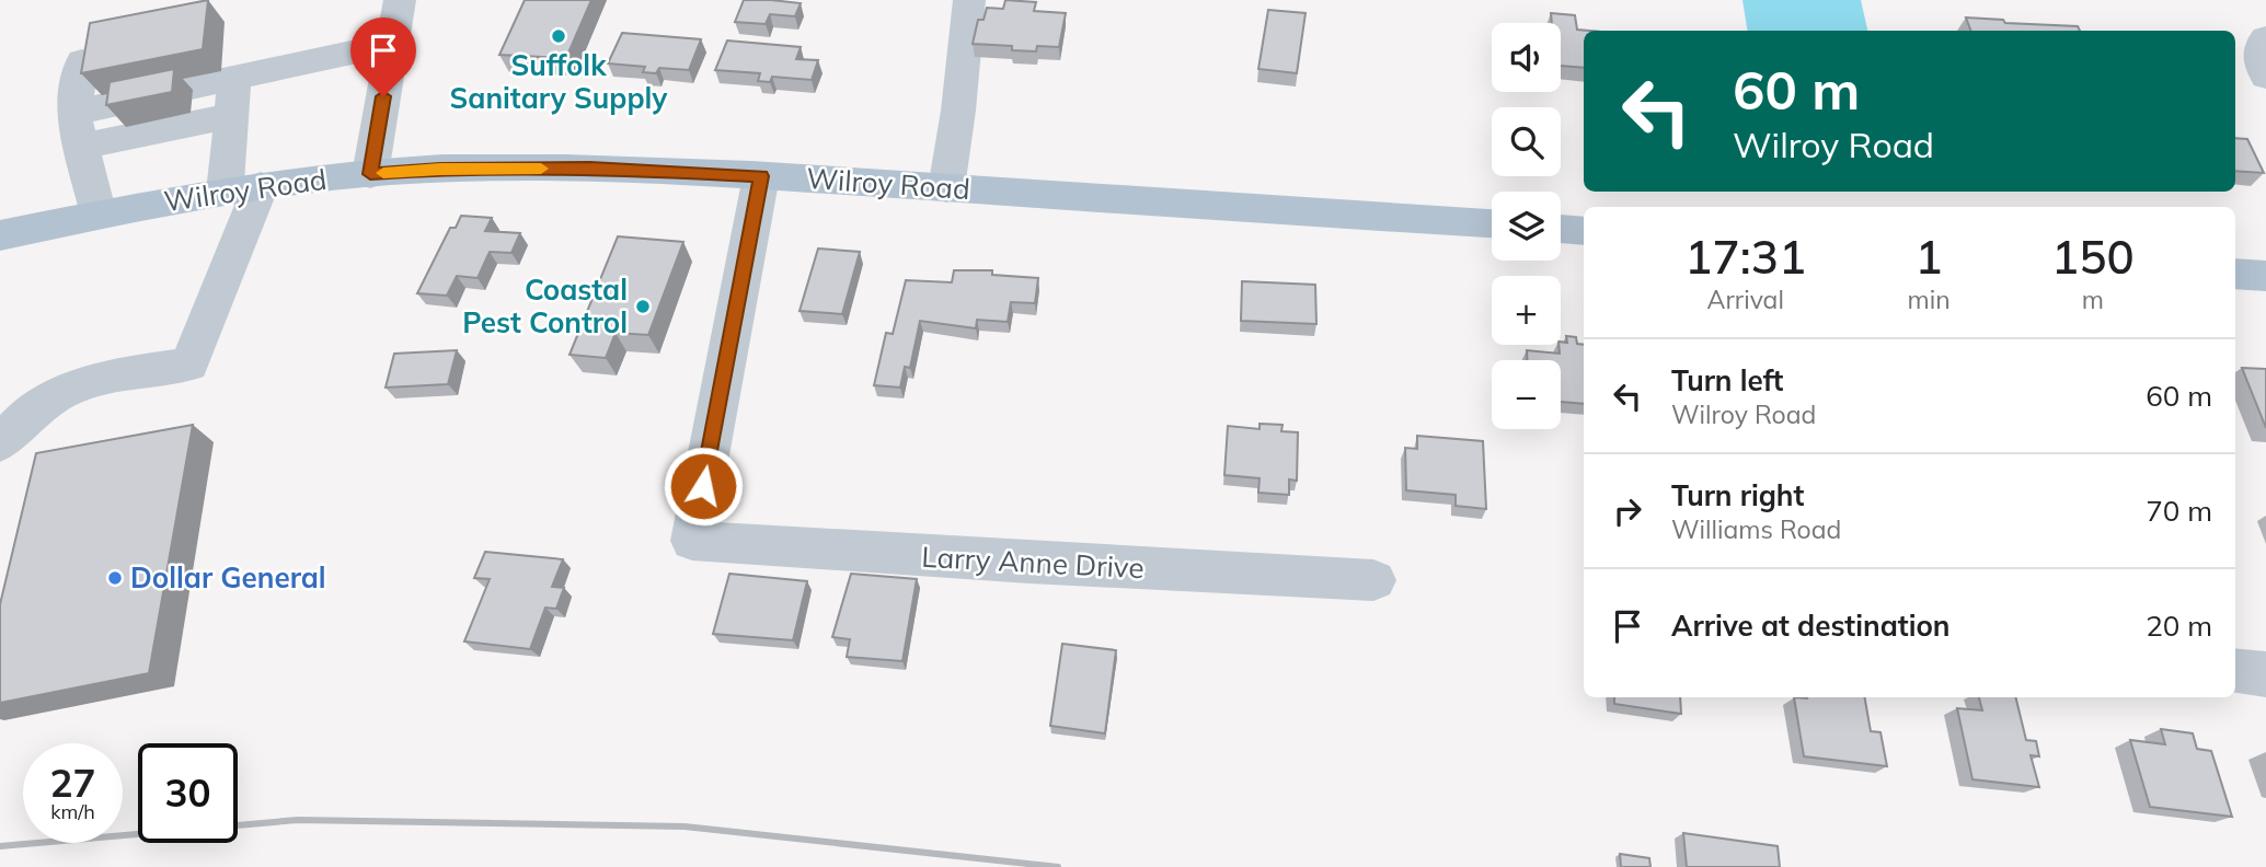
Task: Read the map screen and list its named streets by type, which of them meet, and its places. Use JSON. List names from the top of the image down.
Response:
{
  "streets": {
    "main road": ["Wilroy Road"],
    "street": ["Larry Anne Drive"]
  },
  "crossings": [
    ["Wilroy Road", "Larry Anne Drive"]
  ],
  "places": ["Suffolk Sanitary Supply", "Coastal Pest Control", "Dollar General"],
  "page": {
    "map_buttons": ["+", "−"],
    "turn": ["60 m", "Wilroy Road"],
    "eta": [
      "17:31",
      "Arrival",
      "1",
      "min",
      "150",
      "m"
    ],
    "list": [
      {
        "name": "Turn left",
        "note": "Wilroy Road",
        "value": "60 m"
      },
      {
        "name": "Turn right",
        "note": "Williams Road",
        "value": "70 m"
      },
      {
        "name": "Arrive at destination",
        "value": "20 m"
      }
    ],
    "speed": "27 km/h",
    "limit": "30"
  }
}
